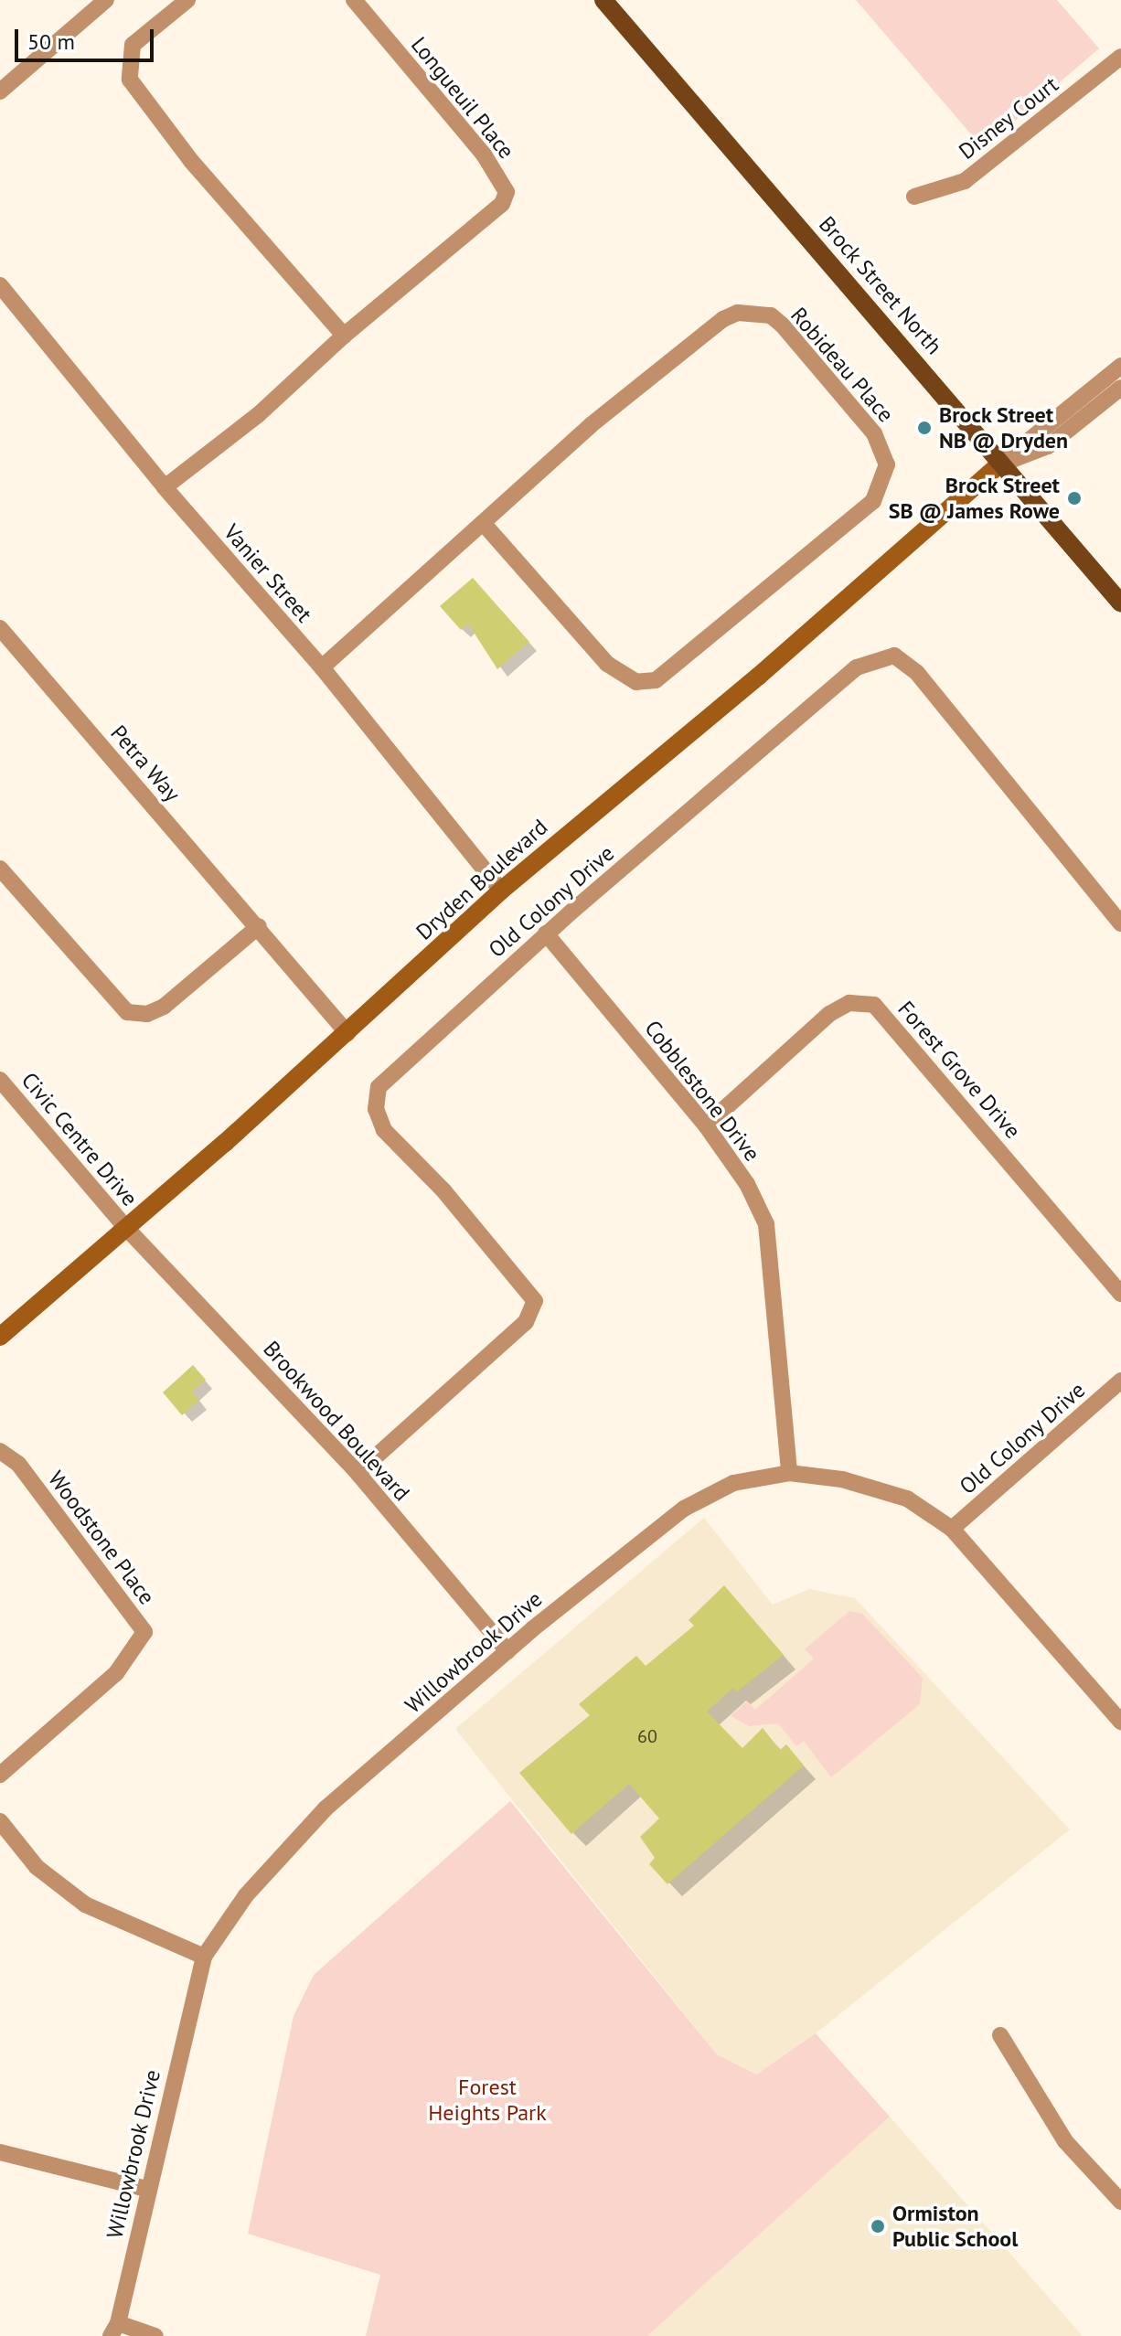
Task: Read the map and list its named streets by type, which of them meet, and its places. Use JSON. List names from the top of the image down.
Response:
{
  "streets": {
    "main road": ["Brock Street North"],
    "street": [
      "Longueuil Place",
      "Disney Court",
      "Robideau Place",
      "Vanier Street",
      "Petra Way",
      "Dryden Boulevard",
      "Old Colony Drive",
      "Forest Grove Drive",
      "Cobblestone Drive",
      "Civic Centre Drive",
      "Brookwood Boulevard",
      "Woodstone Place",
      "Willowbrook Drive"
    ]
  },
  "crossings": [
    ["Longueuil Place", "Vanier Street"],
    ["Brock Street North", "Dryden Boulevard"],
    ["Robideau Place", "Vanier Street"],
    ["Vanier Street", "Dryden Boulevard"],
    ["Petra Way", "Dryden Boulevard"],
    ["Dryden Boulevard", "Civic Centre Drive"],
    ["Dryden Boulevard", "Brookwood Boulevard"],
    ["Old Colony Drive", "Cobblestone Drive"],
    ["Old Colony Drive", "Brookwood Boulevard"],
    ["Old Colony Drive", "Willowbrook Drive"],
    ["Forest Grove Drive", "Cobblestone Drive"],
    ["Cobblestone Drive", "Willowbrook Drive"],
    ["Civic Centre Drive", "Brookwood Boulevard"],
    ["Brookwood Boulevard", "Willowbrook Drive"]
  ],
  "parks": ["Forest Heights Park"],
  "places": ["Brock Street NB @ Dryden", "Brock Street SB @ James Rowe", "Ormiston Public School"],
  "house_numbers": ["60"],
  "scale_bar": "50 m"
}
